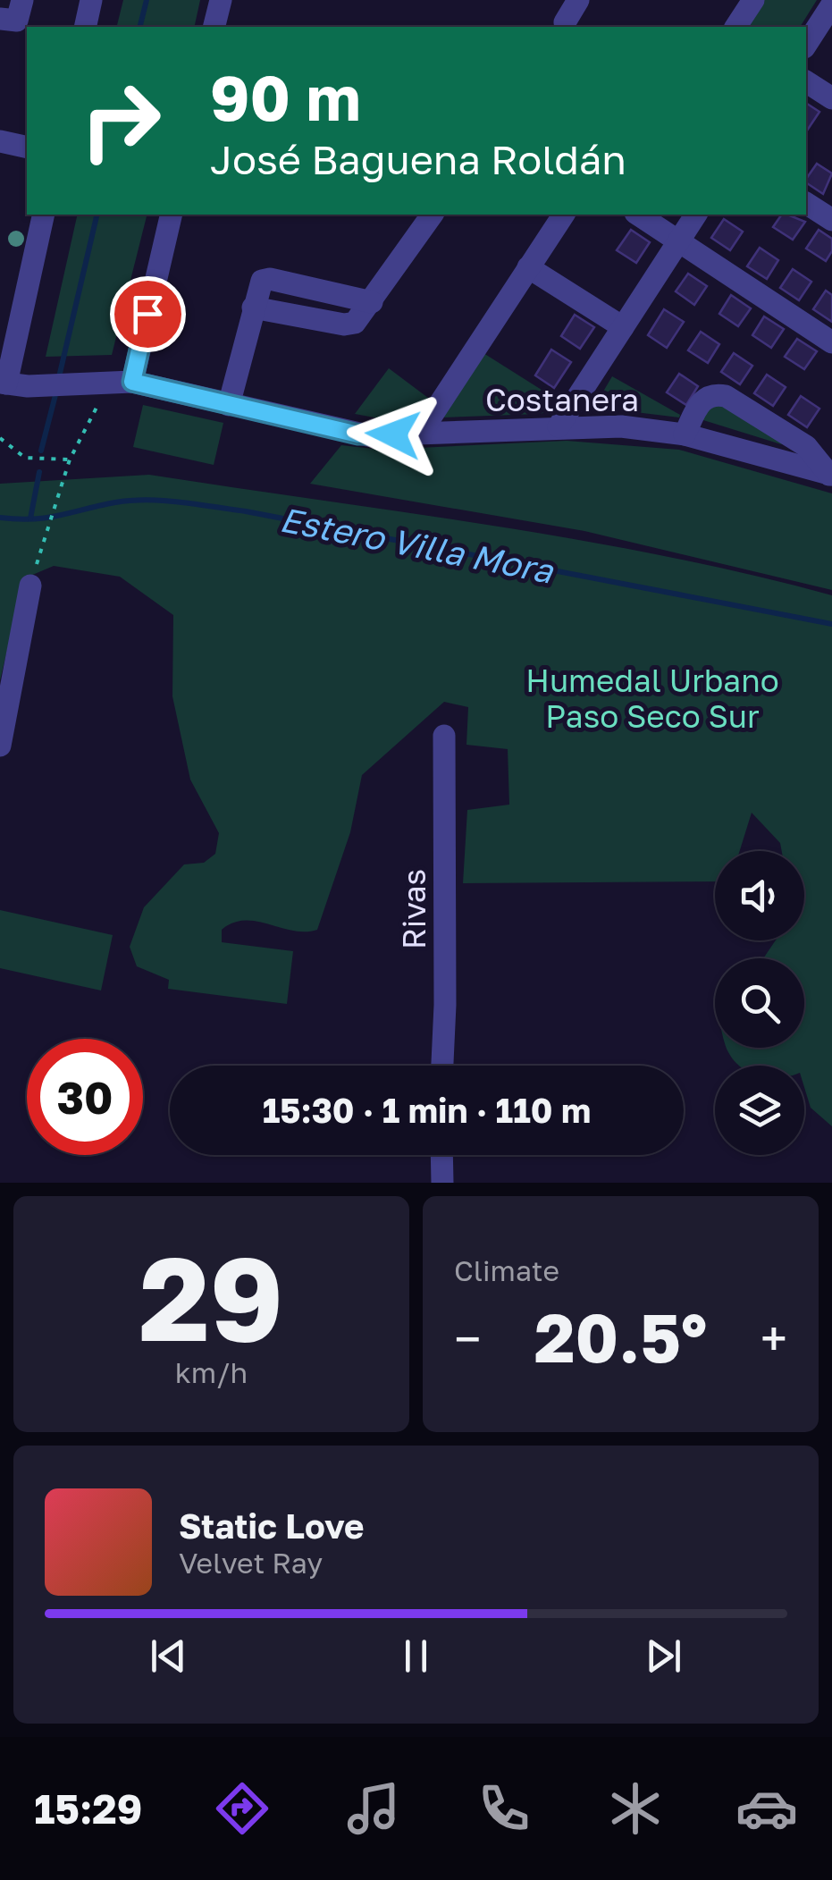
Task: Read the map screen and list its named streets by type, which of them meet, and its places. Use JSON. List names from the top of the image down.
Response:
{
  "streets": {
    "street": ["Costanera", "Rivas"]
  },
  "water": ["Estero Villa Mora"],
  "parks": ["Humedal Urbano Paso Seco Sur"],
  "page": {
    "turn": ["90 m", "José Baguena Roldán"],
    "limit": "30",
    "trip": "15:30 · 1 min · 110 m",
    "tile": [
      ["29", "km/h"],
      "Climate"
    ],
    "heat": ["−", "20.5°", "+"],
    "song": ["Static Love", "Velvet Ray"],
    "tabs": "15:29"
  }
}
